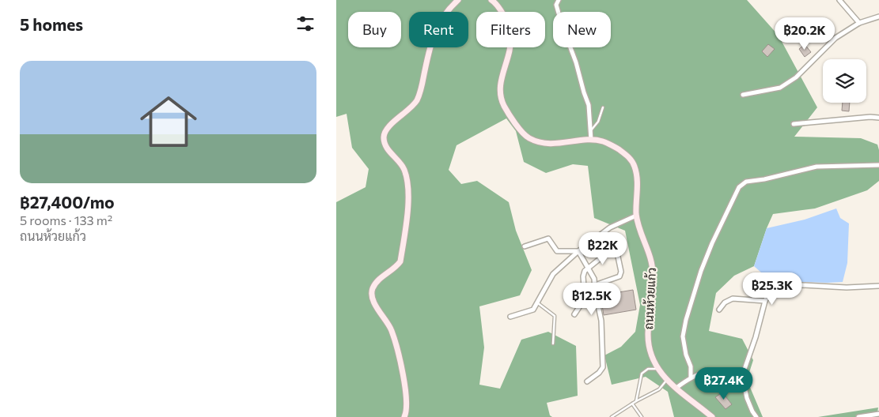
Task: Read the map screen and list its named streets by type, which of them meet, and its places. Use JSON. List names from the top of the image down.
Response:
{
  "streets": {
    "main road": ["ถนนห้วยแก้ว"]
  },
  "page": {
    "heading": "5 homes",
    "chip": [
      "Buy",
      "Rent",
      "Filters",
      "New"
    ],
    "price": [
      "฿20.2K",
      "฿22K",
      "฿25.3K",
      "฿12.5K",
      "฿27.4K"
    ],
    "list": [
      {
        "name": "฿27,400/mo",
        "note": "5 rooms · 133 m² · ถนนห้วยแก้ว"
      }
    ]
  }
}
